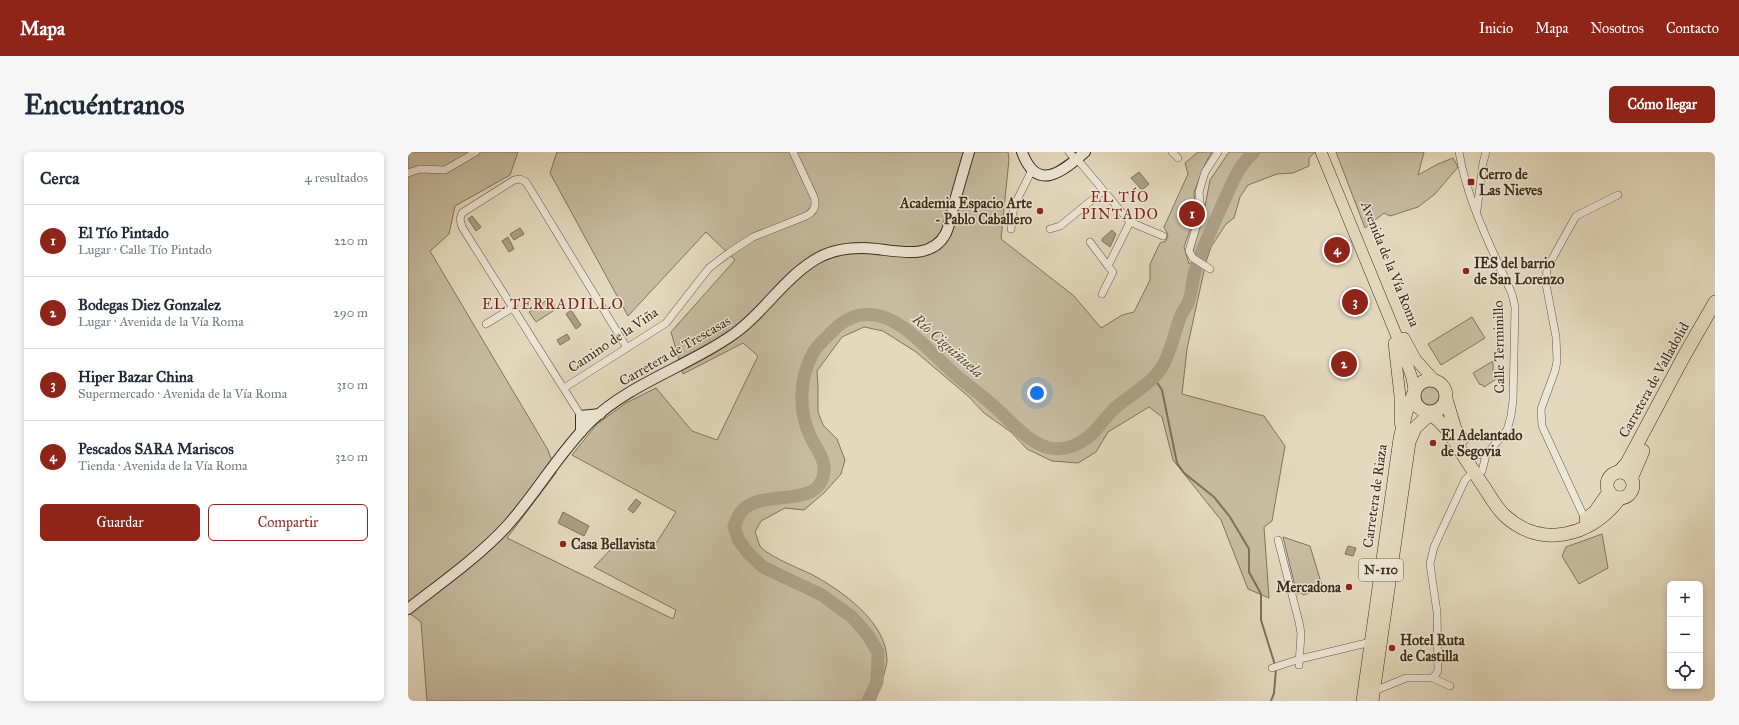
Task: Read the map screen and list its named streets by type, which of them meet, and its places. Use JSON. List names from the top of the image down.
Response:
{
  "streets": {
    "highway": ["Carretera de Valladolid", "Carretera de Riaza", "N-110"],
    "main road": ["Avenida de la Vía Roma"],
    "street": ["Camino de la Viña", "Calle Terminillo", "Carretera de Trescasas"]
  },
  "crossings": [
    ["Avenida de la Vía Roma", "Carretera de Riaza"]
  ],
  "districts": ["EL TÍO PINTADO", "EL TERRADILLO"],
  "water": ["Río Ciguiñuela"],
  "places": {
    "transit": ["Cerro de Las Nieves"],
    "other": [
      "Academia Espacio Arte - Pablo Caballero",
      "IES del barrio de San Lorenzo",
      "El Adelantado de Segovia",
      "Casa Bellavista",
      "Mercadona",
      "Hotel Ruta de Castilla"
    ]
  },
  "page": {
    "header": "Mapa",
    "nav": [
      "Inicio",
      "Mapa",
      "Nosotros",
      "Contacto"
    ],
    "buttons": [
      "Cómo llegar",
      ["Guardar", "Compartir"]
    ],
    "title": "Encuéntranos",
    "heading": ["Cerca", "4 resultados"],
    "pins": [
      "1",
      "4",
      "3",
      "2"
    ],
    "list": [
      {
        "mark": "1",
        "name": "El Tío Pintado",
        "note": "Lugar · Calle Tío Pintado",
        "value": "220 m"
      },
      {
        "mark": "2",
        "name": "Bodegas Diez Gonzalez",
        "note": "Lugar · Avenida de la Vía Roma",
        "value": "290 m"
      },
      {
        "mark": "3",
        "name": "Hiper Bazar China",
        "note": "Supermercado · Avenida de la Vía Roma",
        "value": "310 m"
      },
      {
        "mark": "4",
        "name": "Pescados SARA Mariscos",
        "note": "Tienda · Avenida de la Vía Roma",
        "value": "320 m"
      }
    ],
    "map_buttons": ["+", "−"]
  }
}
